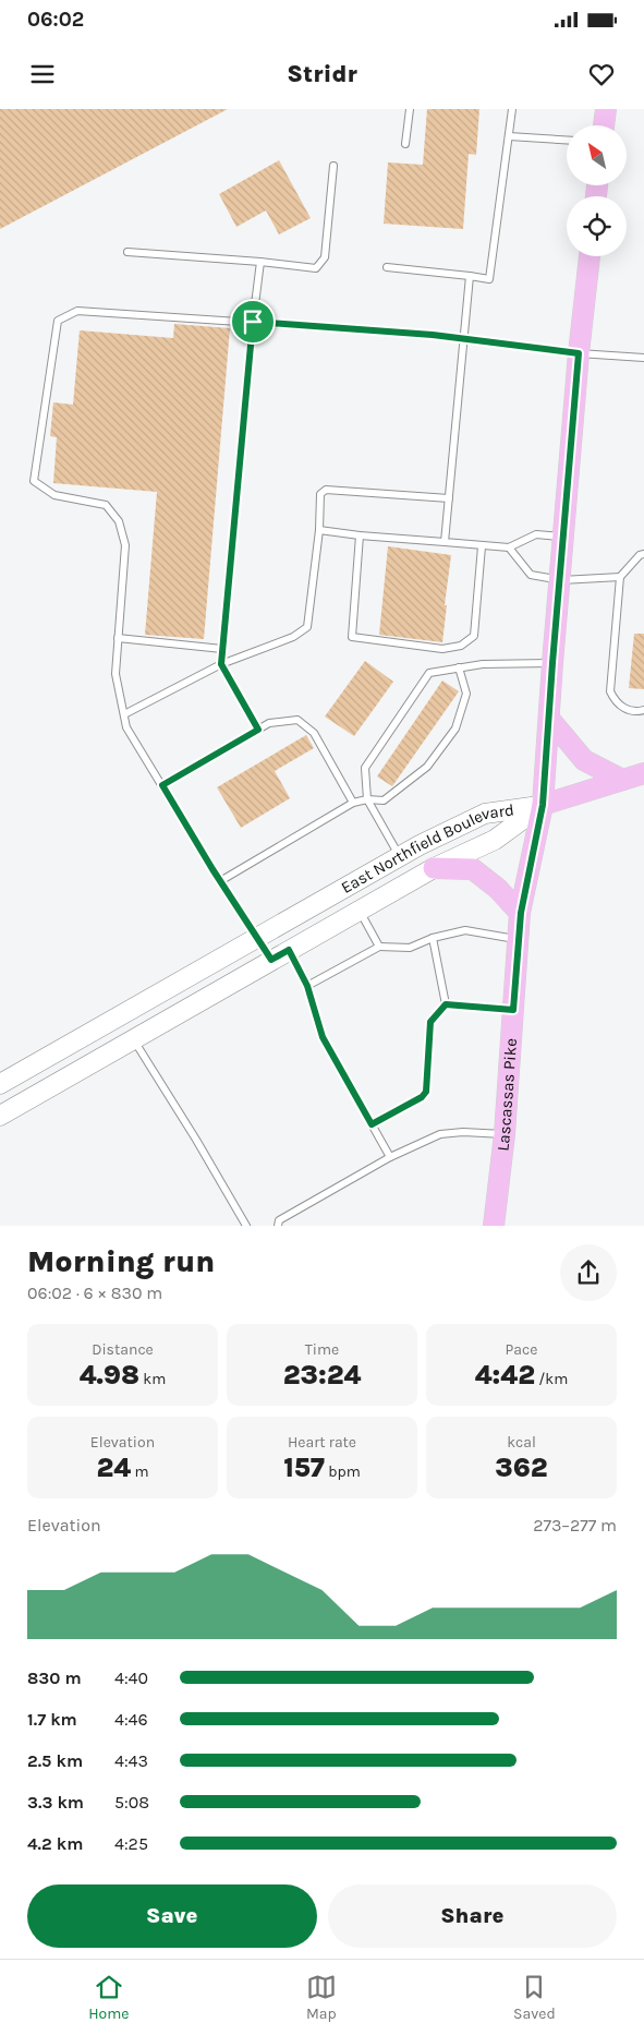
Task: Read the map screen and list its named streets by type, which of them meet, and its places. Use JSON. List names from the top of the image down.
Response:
{
  "streets": {
    "main road": ["East Northfield Boulevard", "Lascassas Pike"]
  },
  "crossings": [
    ["East Northfield Boulevard", "Lascassas Pike"]
  ],
  "north": "top left",
  "page": {
    "status": "06:02",
    "header": "Stridr",
    "heading": ["Morning run", "06:02 · 6 × 830 m"],
    "stats": [
      ["Distance", "4.98 km"],
      ["Time", "23:24"],
      ["Pace", "4:42 /km"],
      ["Elevation", "24 m"],
      ["Heart rate", "157 bpm"],
      ["kcal", "362"]
    ],
    "chart": ["Elevation", "273–277 m"],
    "list": [
      {
        "name": "830 m",
        "note": "4:40"
      },
      {
        "name": "1.7 km",
        "note": "4:46"
      },
      {
        "name": "2.5 km",
        "note": "4:43"
      },
      {
        "name": "3.3 km",
        "note": "5:08"
      },
      {
        "name": "4.2 km",
        "note": "4:25"
      }
    ],
    "buttons": ["Save", "Share"],
    "tabs": ["Home", "Map", "Saved"]
  }
}
